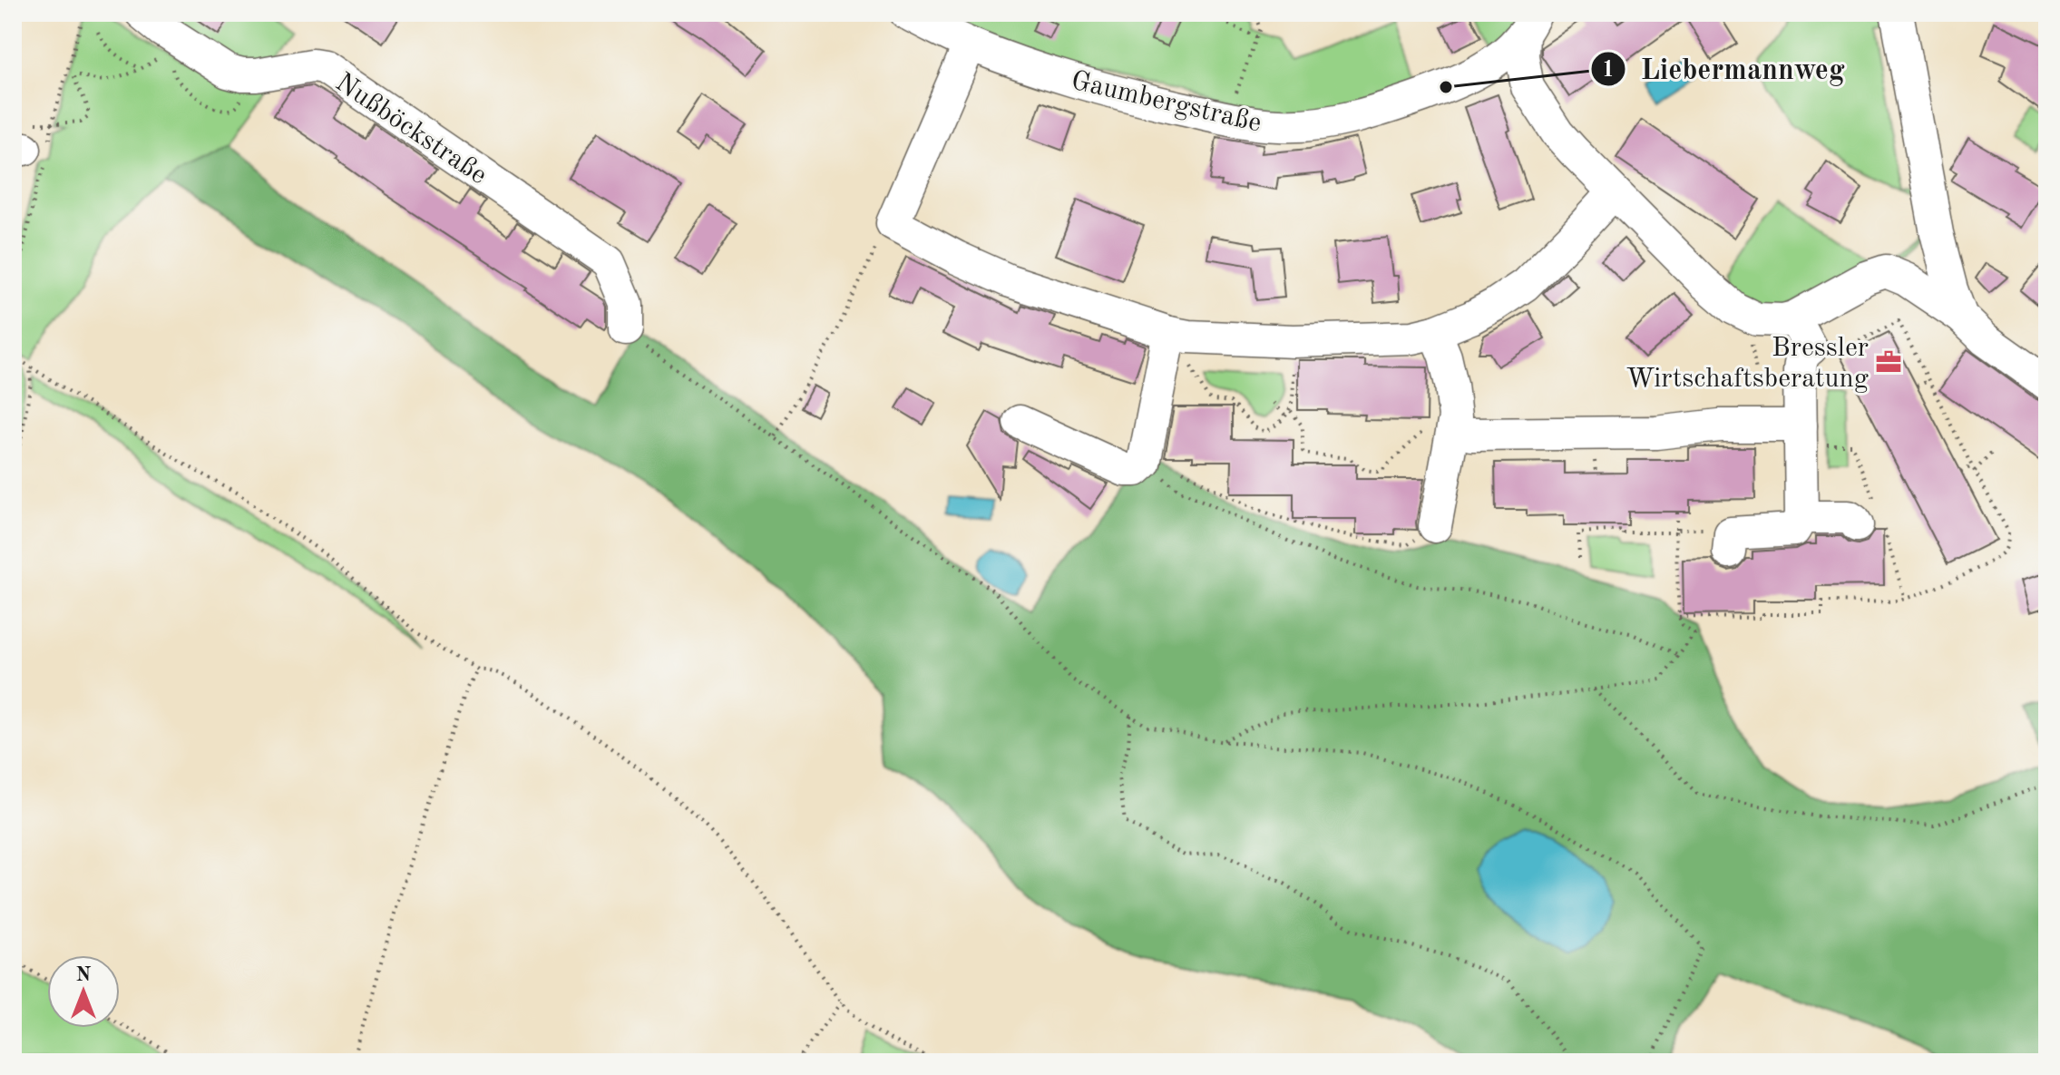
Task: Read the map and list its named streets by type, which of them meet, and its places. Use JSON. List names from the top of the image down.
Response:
{
  "streets": {
    "street": ["Gaumbergstraße", "Nußböckstraße"]
  },
  "places": {
    "other": ["Liebermannweg"],
    "office": ["Bressler Wirtschaftsberatung"]
  },
  "north": "top"
}
